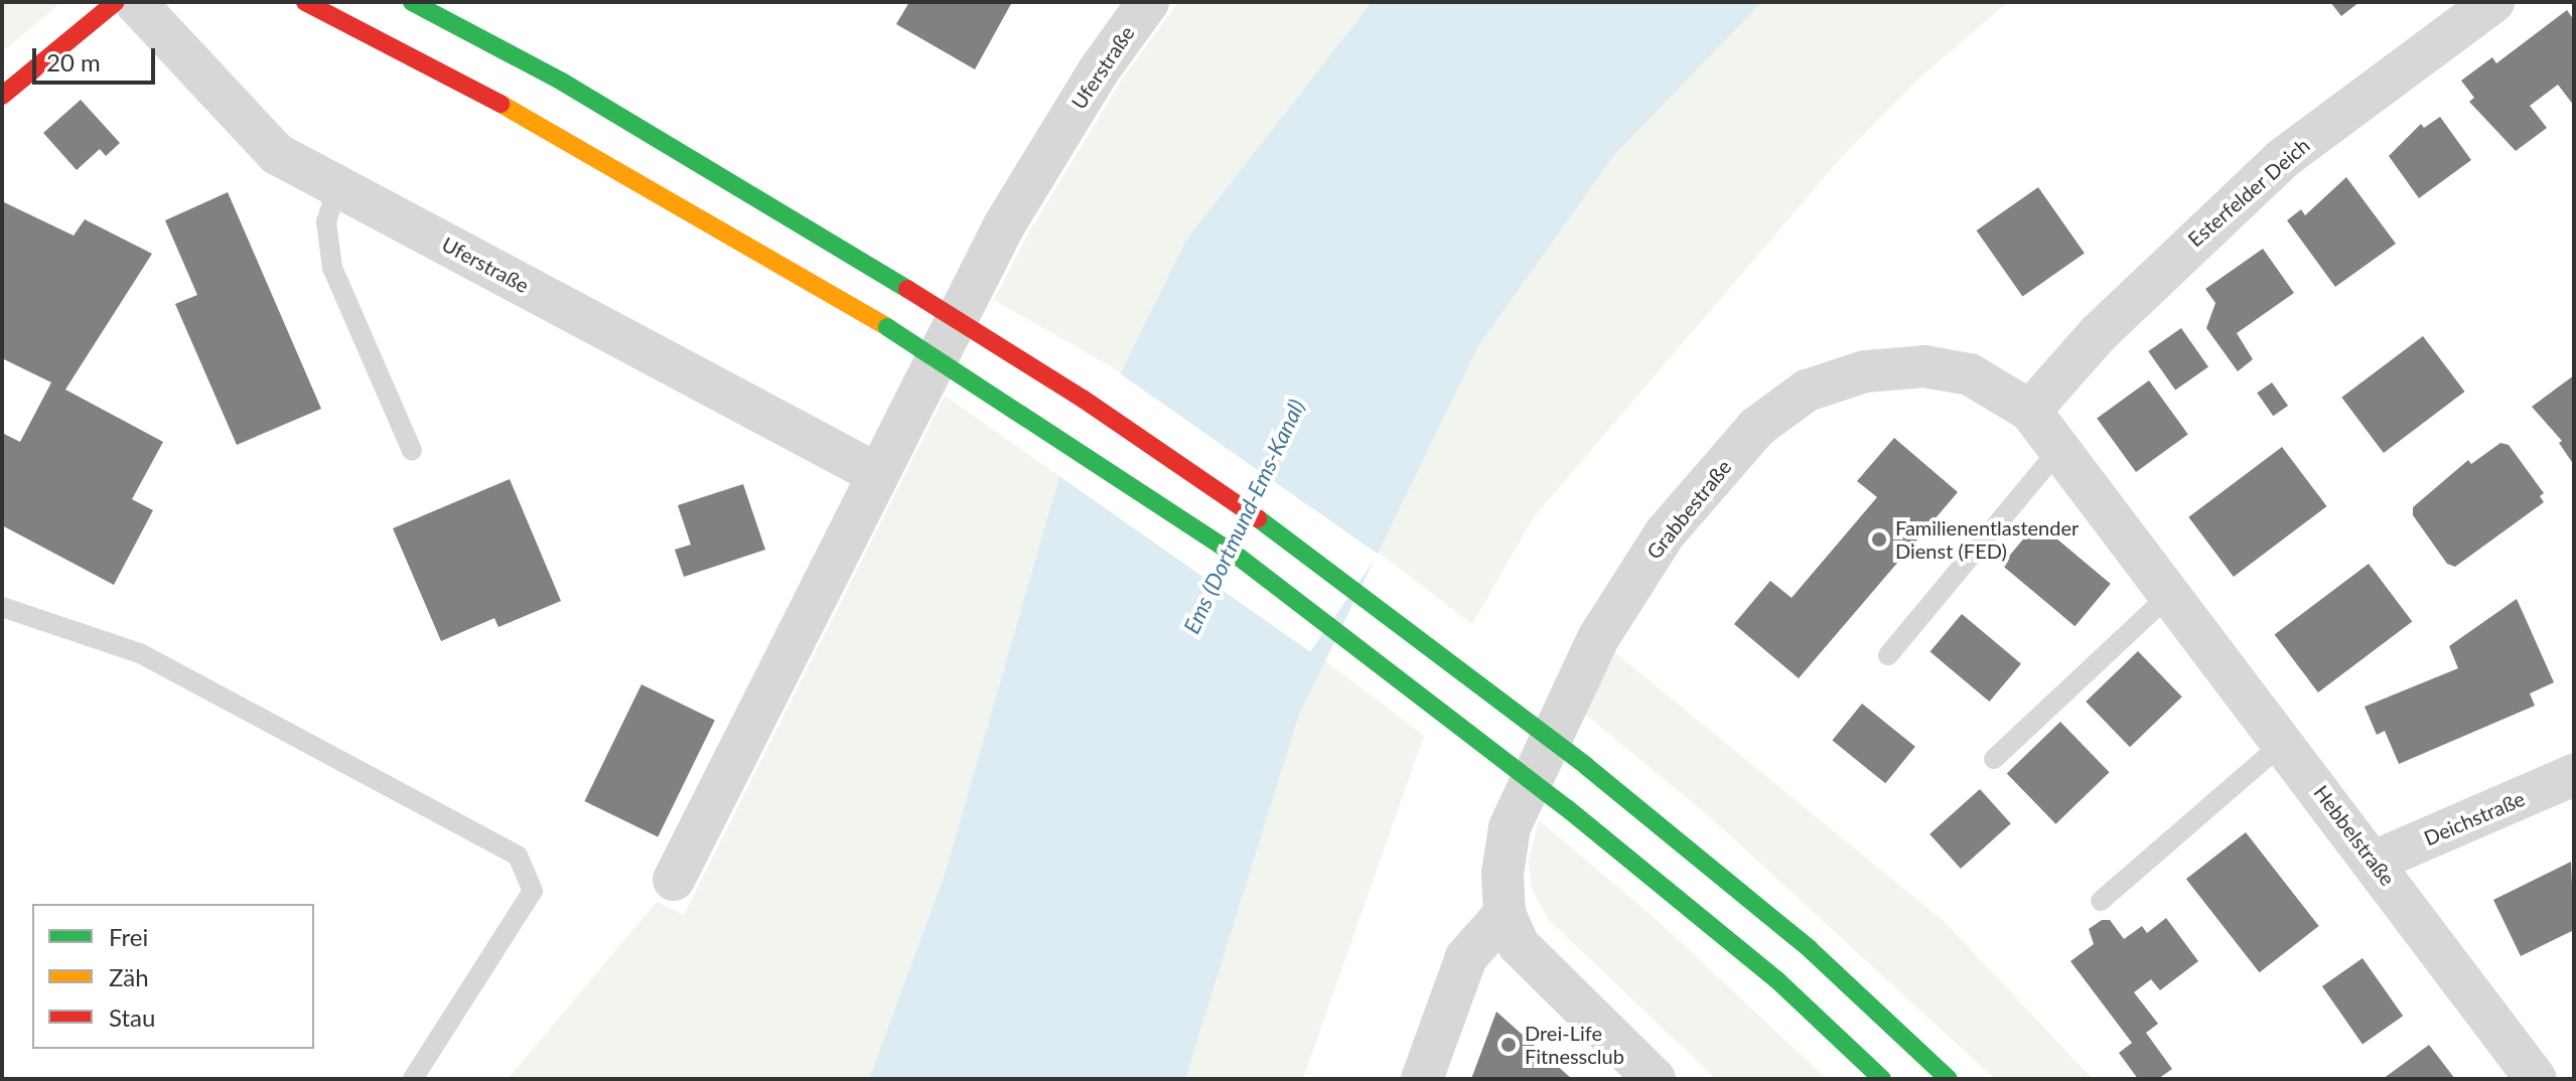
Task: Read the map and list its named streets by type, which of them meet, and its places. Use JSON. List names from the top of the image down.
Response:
{
  "streets": {
    "street": [
      "Uferstraße",
      "Esterfelder Deich",
      "Grabbestraße",
      "Deichstraße",
      "Hebbelstraße"
    ]
  },
  "crossings": [
    ["Esterfelder Deich", "Grabbestraße"],
    ["Esterfelder Deich", "Hebbelstraße"],
    ["Grabbestraße", "Hebbelstraße"],
    ["Deichstraße", "Hebbelstraße"]
  ],
  "water": ["Ems (Dortmund-Ems-Kanal)"],
  "places": ["Familienentlastender Dienst (FED)", "Drei-Life Fitnessclub"],
  "legend": ["Frei", "Zäh", "Stau"],
  "scale_bar": "20 m"
}
